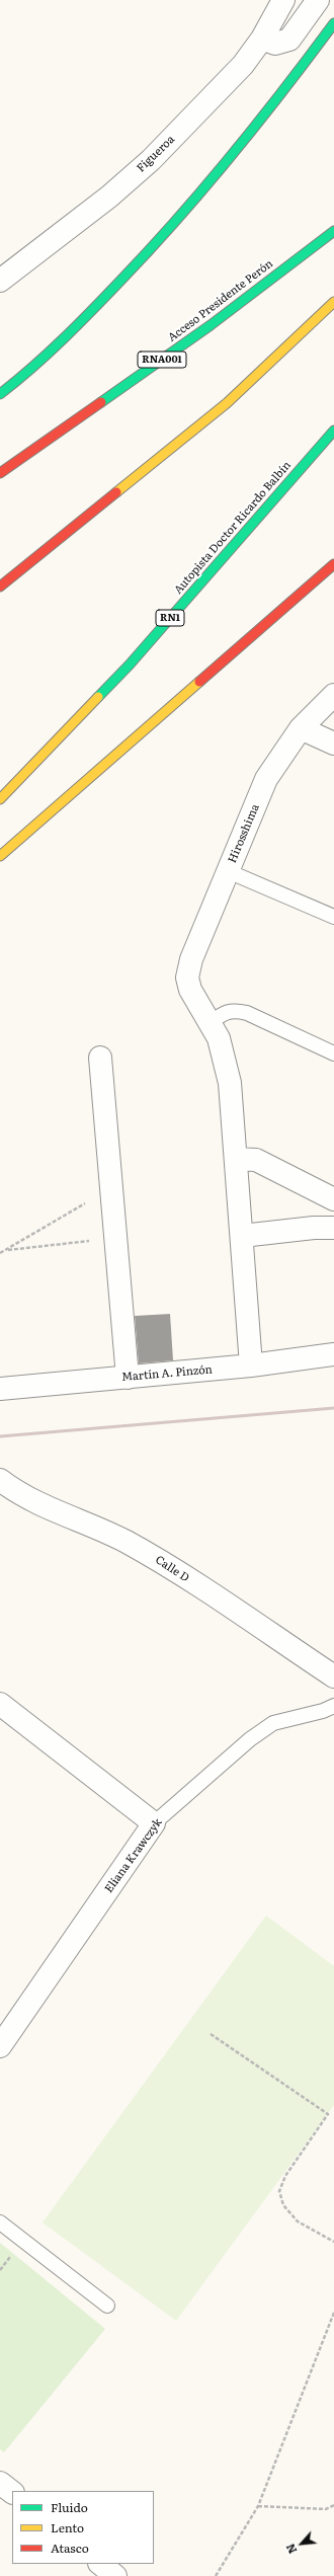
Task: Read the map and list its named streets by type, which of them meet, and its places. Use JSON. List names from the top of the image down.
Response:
{
  "streets": {
    "highway": [
      "Acceso Presidente Perón",
      "RNA001",
      "Autopista Doctor Ricardo Balbín",
      "RN1"
    ],
    "street": [
      "Figueroa",
      "Hirosshima",
      "Martín A. Pinzón",
      "Calle D",
      "Eliana Krawczyk"
    ]
  },
  "legend": ["Fluido", "Lento", "Atasco"],
  "north": "bottom left"
}
